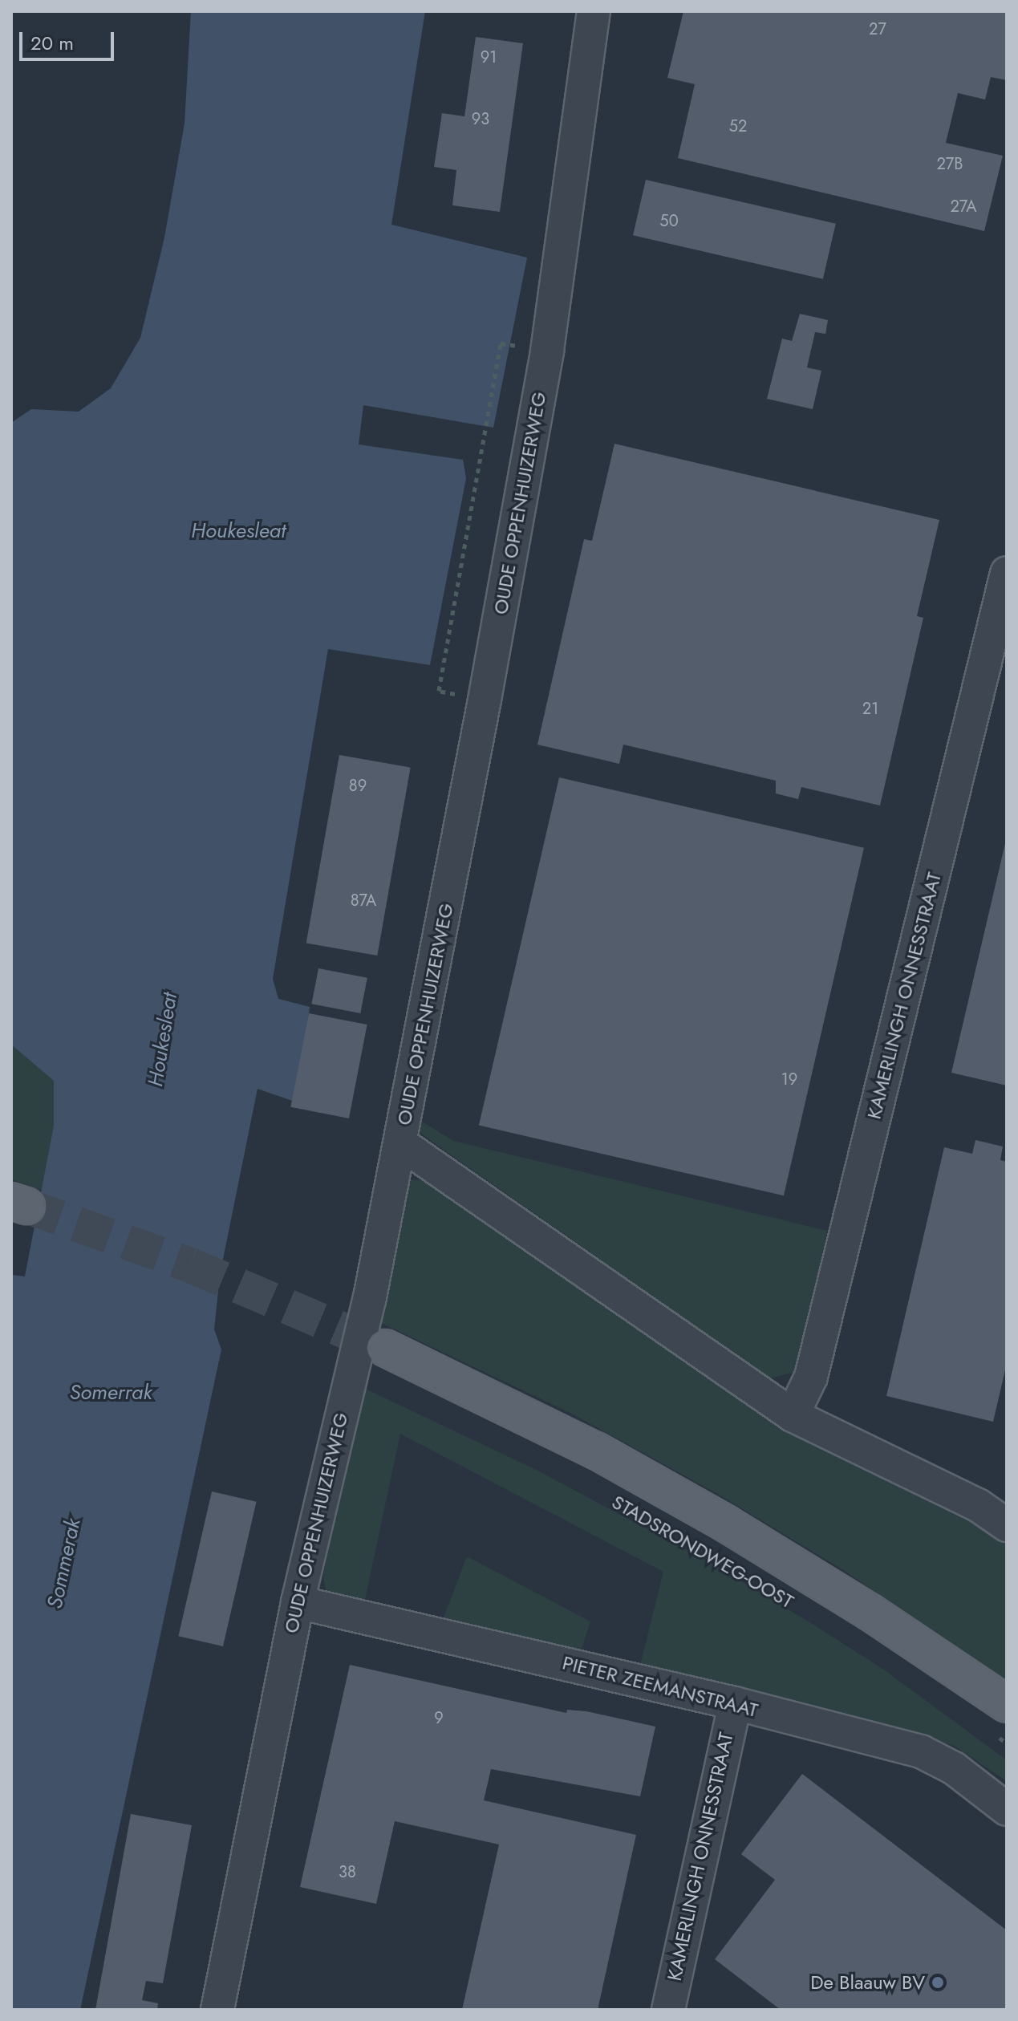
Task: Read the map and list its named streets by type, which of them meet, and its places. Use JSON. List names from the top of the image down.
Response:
{
  "streets": {
    "main road": ["STADSRONDWEG-OOST"],
    "street": ["OUDE OPPENHUIZERWEG", "KAMERLINGH ONNESSTRAAT", "PIETER ZEEMANSTRAAT"]
  },
  "crossings": [
    ["OUDE OPPENHUIZERWEG", "PIETER ZEEMANSTRAAT"],
    ["KAMERLINGH ONNESSTRAAT", "PIETER ZEEMANSTRAAT"]
  ],
  "water": ["Houkesleat", "Somerrak", "Sommerak"],
  "places": ["De Blaauw BV"],
  "house_numbers": [
    "27",
    "91",
    "93",
    "52",
    "27B",
    "27A",
    "50",
    "21",
    "89",
    "87A",
    "19",
    "9",
    "38"
  ],
  "scale_bar": "20 m"
}
